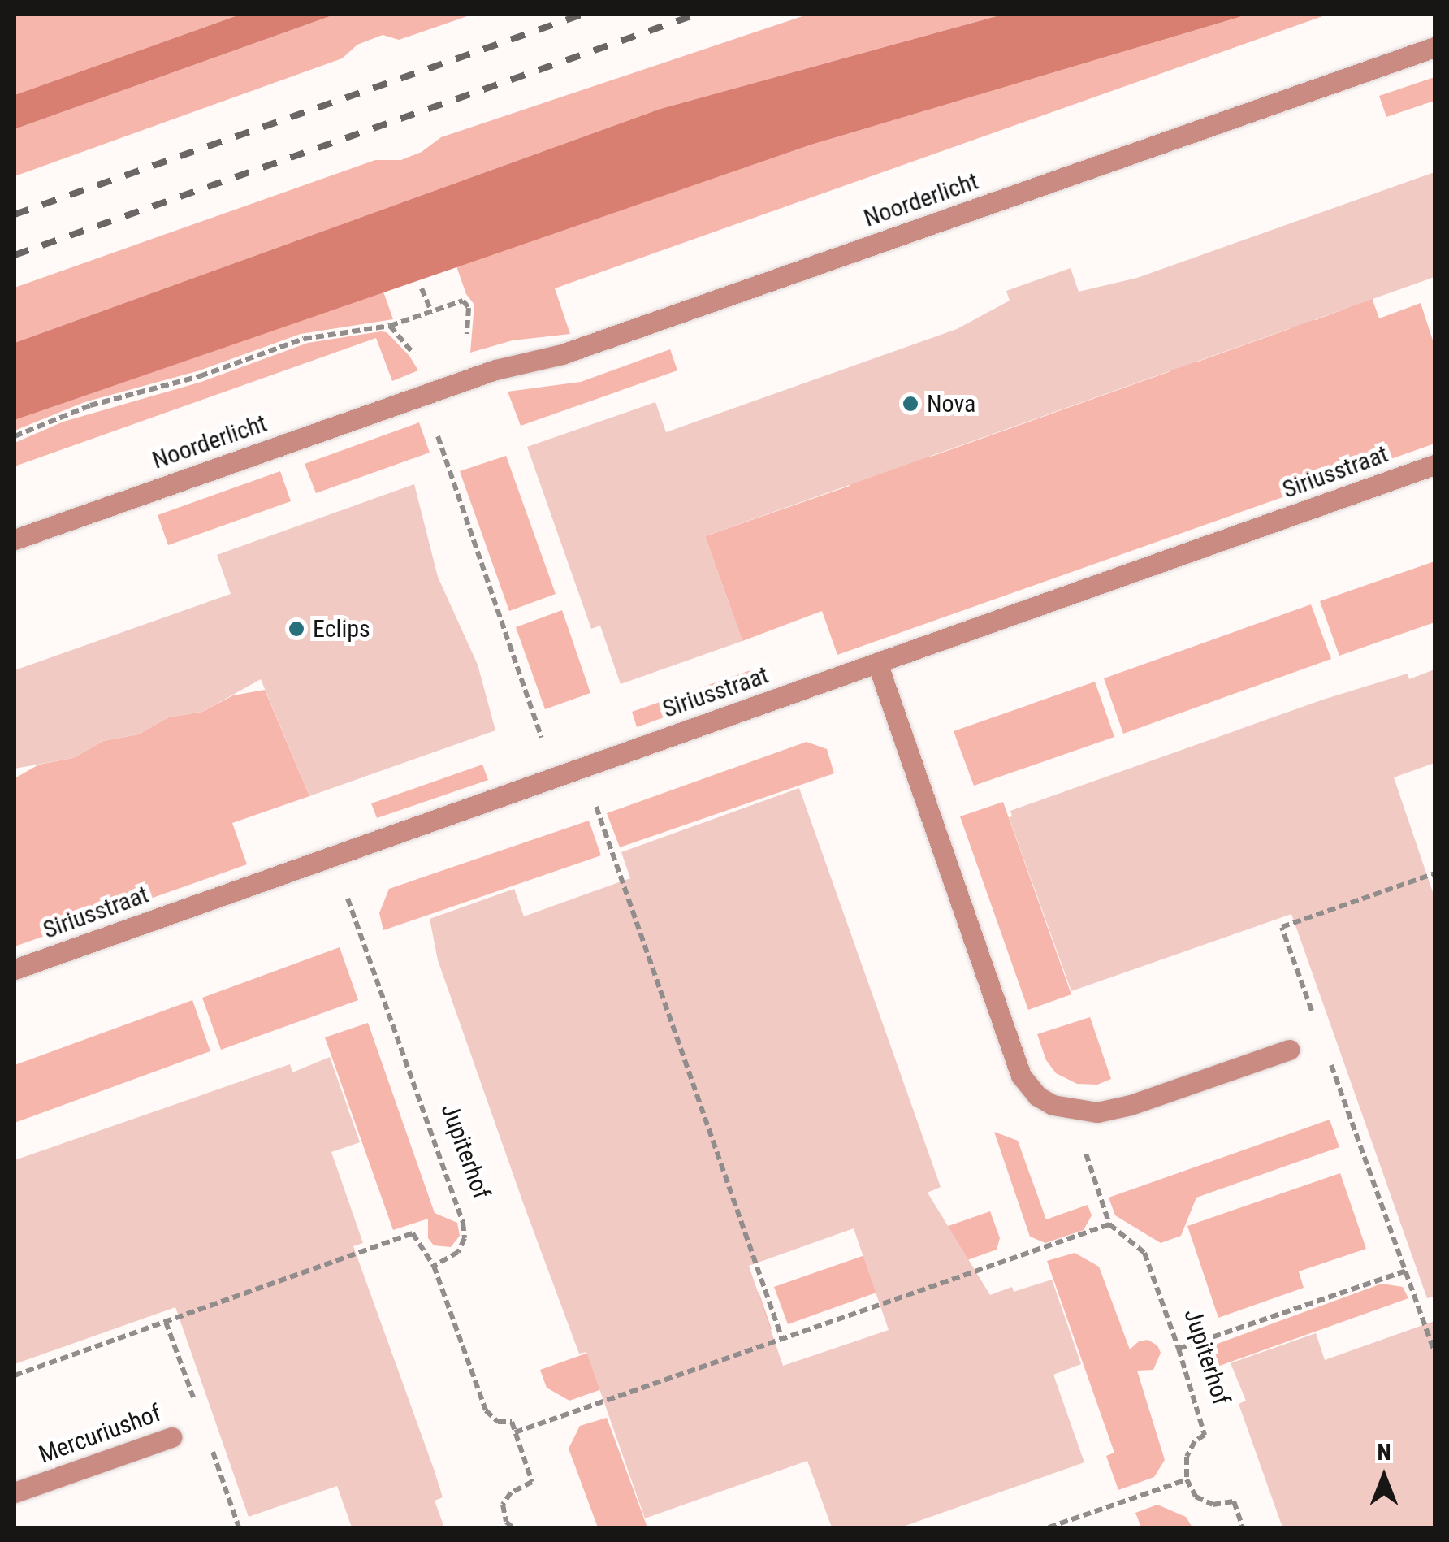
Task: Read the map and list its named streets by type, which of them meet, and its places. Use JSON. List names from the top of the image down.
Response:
{
  "streets": {
    "street": ["Noorderlicht", "Siriusstraat", "Mercuriushof"],
    "path": ["Jupiterhof"]
  },
  "crossings": [
    ["Siriusstraat", "Jupiterhof"]
  ],
  "places": ["Nova", "Eclips"],
  "north": "top"
}
